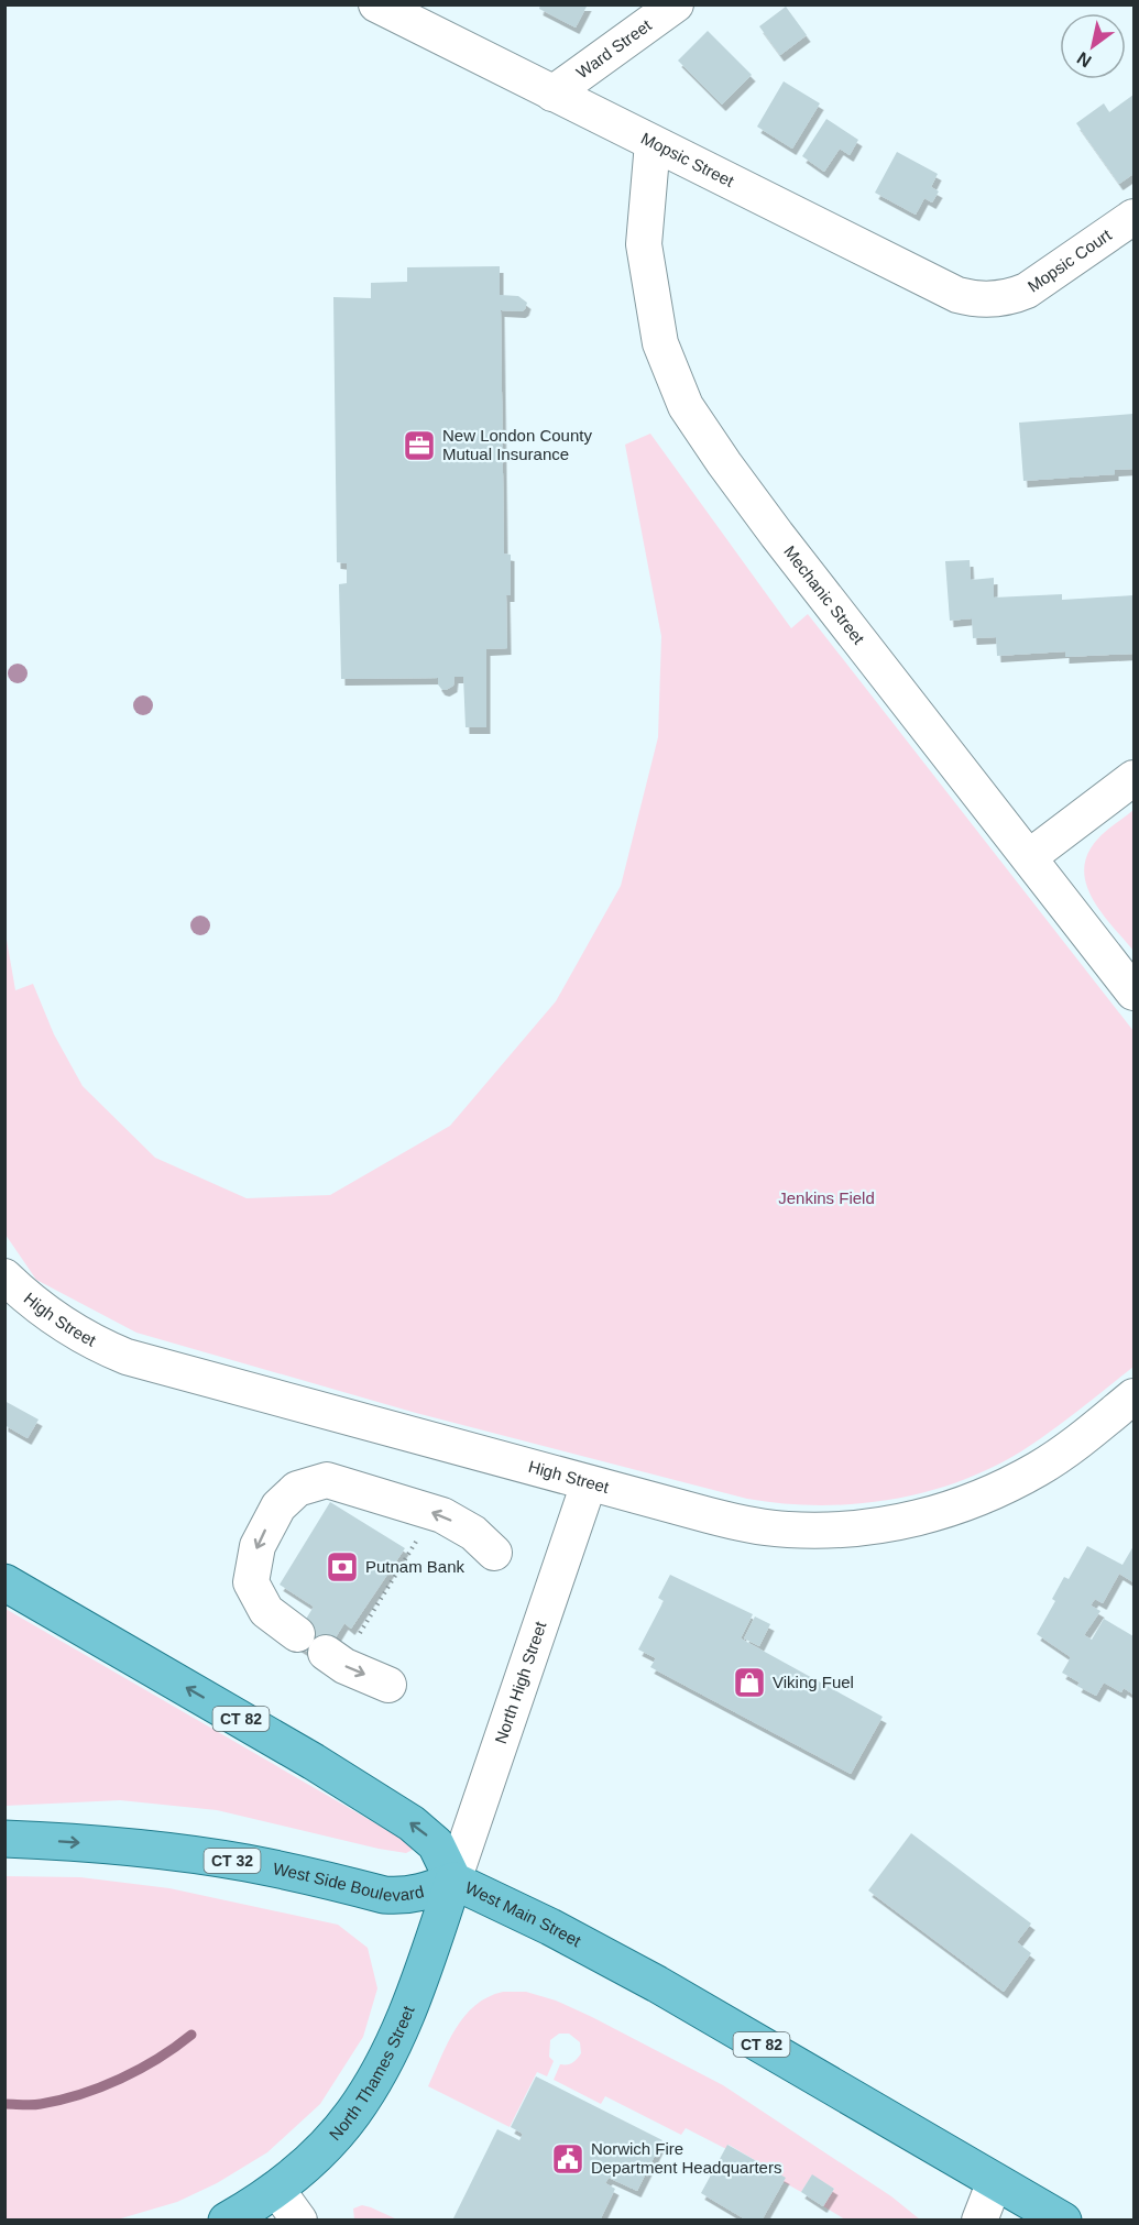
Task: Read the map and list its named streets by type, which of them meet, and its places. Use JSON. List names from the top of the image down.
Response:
{
  "streets": {
    "main road": [
      "CT 82",
      "CT 32",
      "West Side Boulevard",
      "West Main Street",
      "North Thames Street"
    ],
    "street": [
      "Ward Street",
      "Mopsic Street",
      "Mopsic Court",
      "Mechanic Street",
      "High Street",
      "North High Street"
    ]
  },
  "crossings": [
    ["Ward Street", "Mopsic Street"],
    ["Mopsic Street", "Mopsic Court"],
    ["Mopsic Street", "Mechanic Street"],
    ["High Street", "North High Street"],
    ["North High Street", "West Side Boulevard"],
    ["North High Street", "West Main Street"],
    ["North High Street", "North Thames Street"],
    ["West Side Boulevard", "West Main Street"],
    ["West Side Boulevard", "North Thames Street"],
    ["West Main Street", "North Thames Street"]
  ],
  "one_way": ["West Side Boulevard", "West Main Street"],
  "parks": ["Jenkins Field"],
  "places": {
    "office": ["New London County Mutual Insurance"],
    "bank": ["Putnam Bank"],
    "shop": ["Viking Fuel"],
    "public building": ["Norwich Fire Department Headquarters"]
  },
  "north": "bottom left"
}
